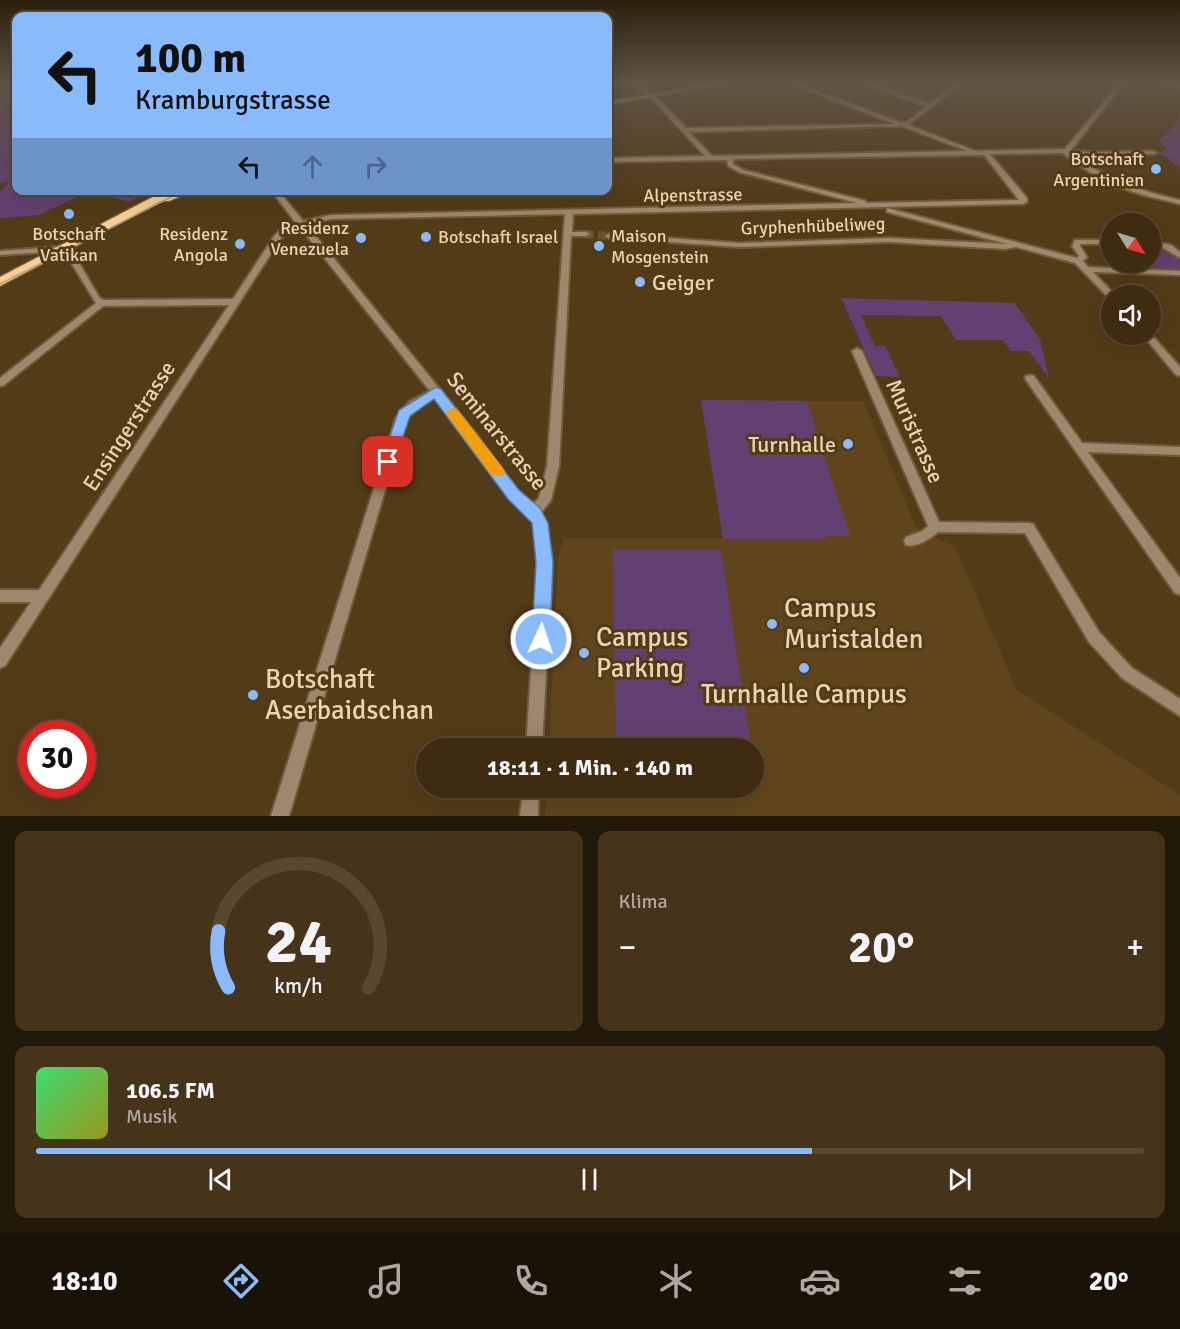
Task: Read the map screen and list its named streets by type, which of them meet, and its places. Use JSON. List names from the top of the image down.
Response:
{
  "streets": {
    "street": [
      "Alpenstrasse",
      "Gryphenhübeliweg",
      "Ensingerstrasse",
      "Seminarstrasse",
      "Muristrasse"
    ]
  },
  "crossings": [
    ["Alpenstrasse", "Gryphenhübeliweg"],
    ["Alpenstrasse", "Ensingerstrasse"],
    ["Alpenstrasse", "Seminarstrasse"],
    ["Ensingerstrasse", "Seminarstrasse"]
  ],
  "places": [
    "Botschaft Argentinien",
    "Botschaft Vatikan",
    "Botschaft Israel",
    "Residenz Venezuela",
    "Residenz Angola",
    "Maison Mosgenstein",
    "Geiger",
    "Turnhalle",
    "Campus Muristalden",
    "Campus Parking",
    "Turnhalle Campus",
    "Botschaft Aserbaidschan"
  ],
  "north": "bottom right",
  "page": {
    "turn": ["100 m", "Kramburgstrasse"],
    "limit": "30",
    "trip": "18:11 · 1 Min. · 140 m",
    "tile": "Klima",
    "heat": ["−", "20°", "+"],
    "song": ["106.5 FM", "Musik"],
    "tabs": ["18:10", "20°"],
    "gauge": ["24", "km/h"]
  }
}
